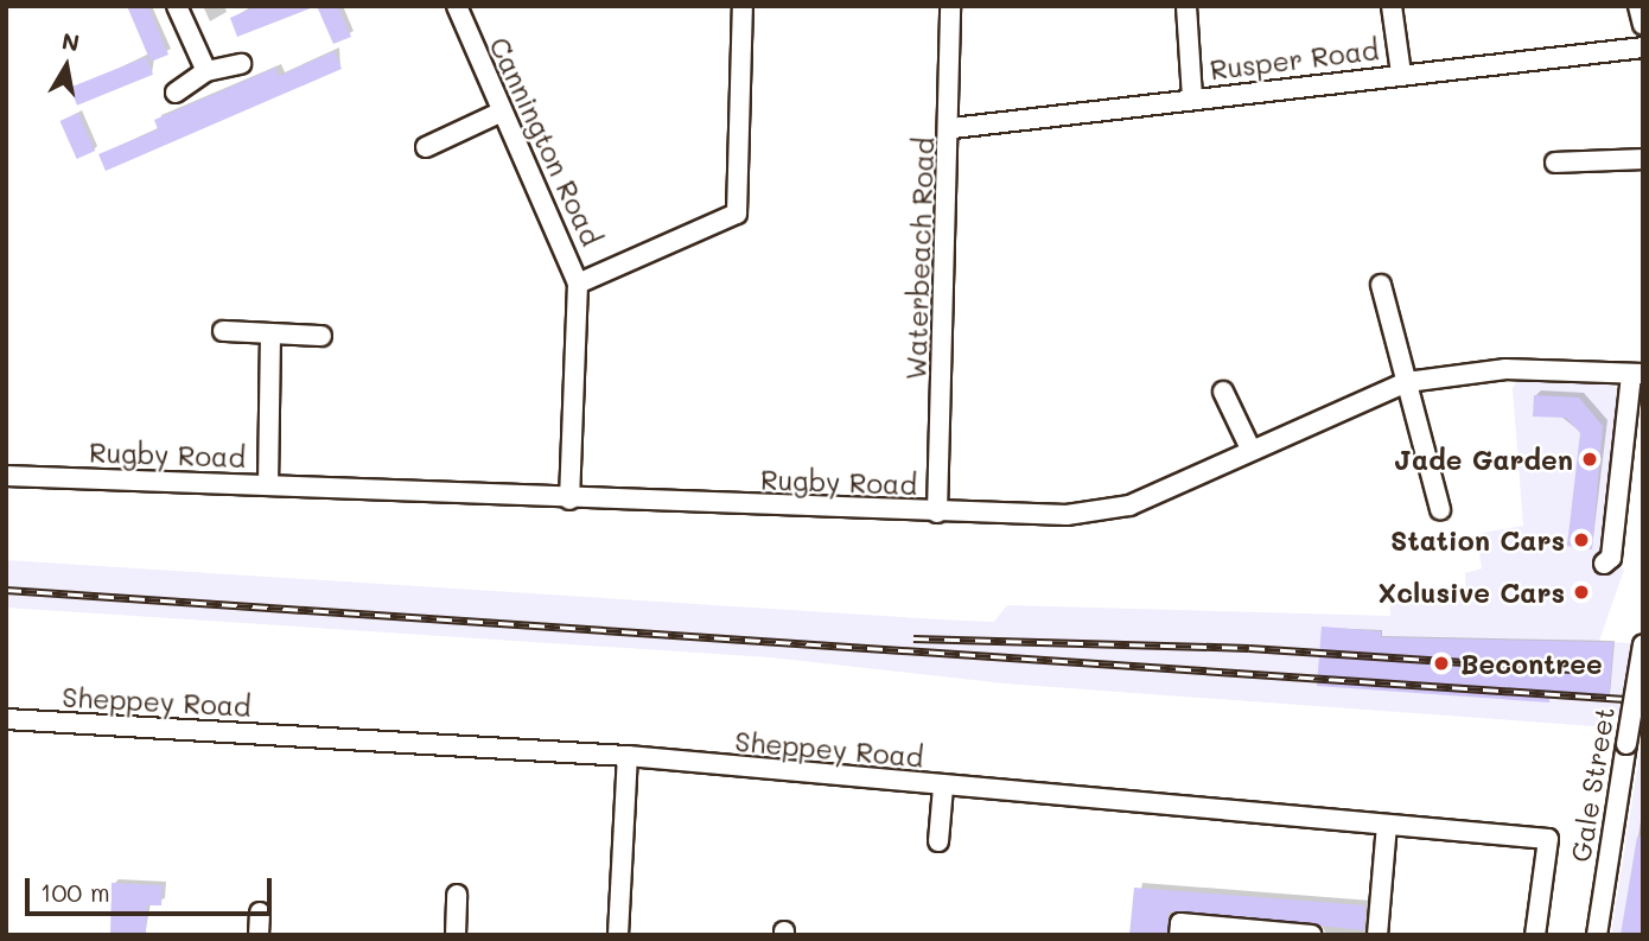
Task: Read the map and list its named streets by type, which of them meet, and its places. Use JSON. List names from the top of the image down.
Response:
{
  "streets": {
    "street": [
      "Rusper Road",
      "Cannington Road",
      "Waterbeach Road",
      "Rugby Road",
      "Sheppey Road",
      "Gale Street"
    ]
  },
  "crossings": [
    ["Rusper Road", "Waterbeach Road"],
    ["Cannington Road", "Rugby Road"],
    ["Waterbeach Road", "Rugby Road"]
  ],
  "places": [
    "Jade Garden",
    "Station Cars",
    "Xclusive Cars",
    "Becontree"
  ],
  "scale_bar": "100 m",
  "north": "top"
}
